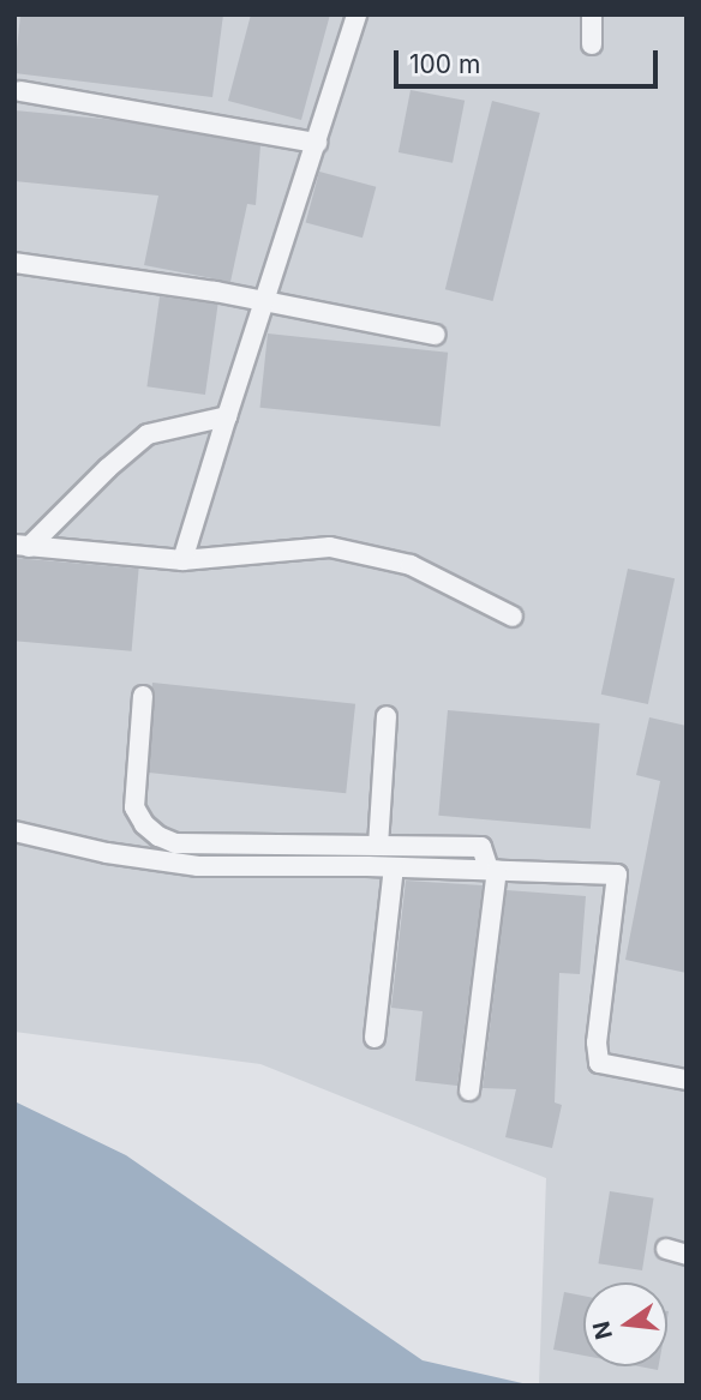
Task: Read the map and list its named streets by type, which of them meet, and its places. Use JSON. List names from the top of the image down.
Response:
{
  "scale_bar": "100 m",
  "north": "left"
}
